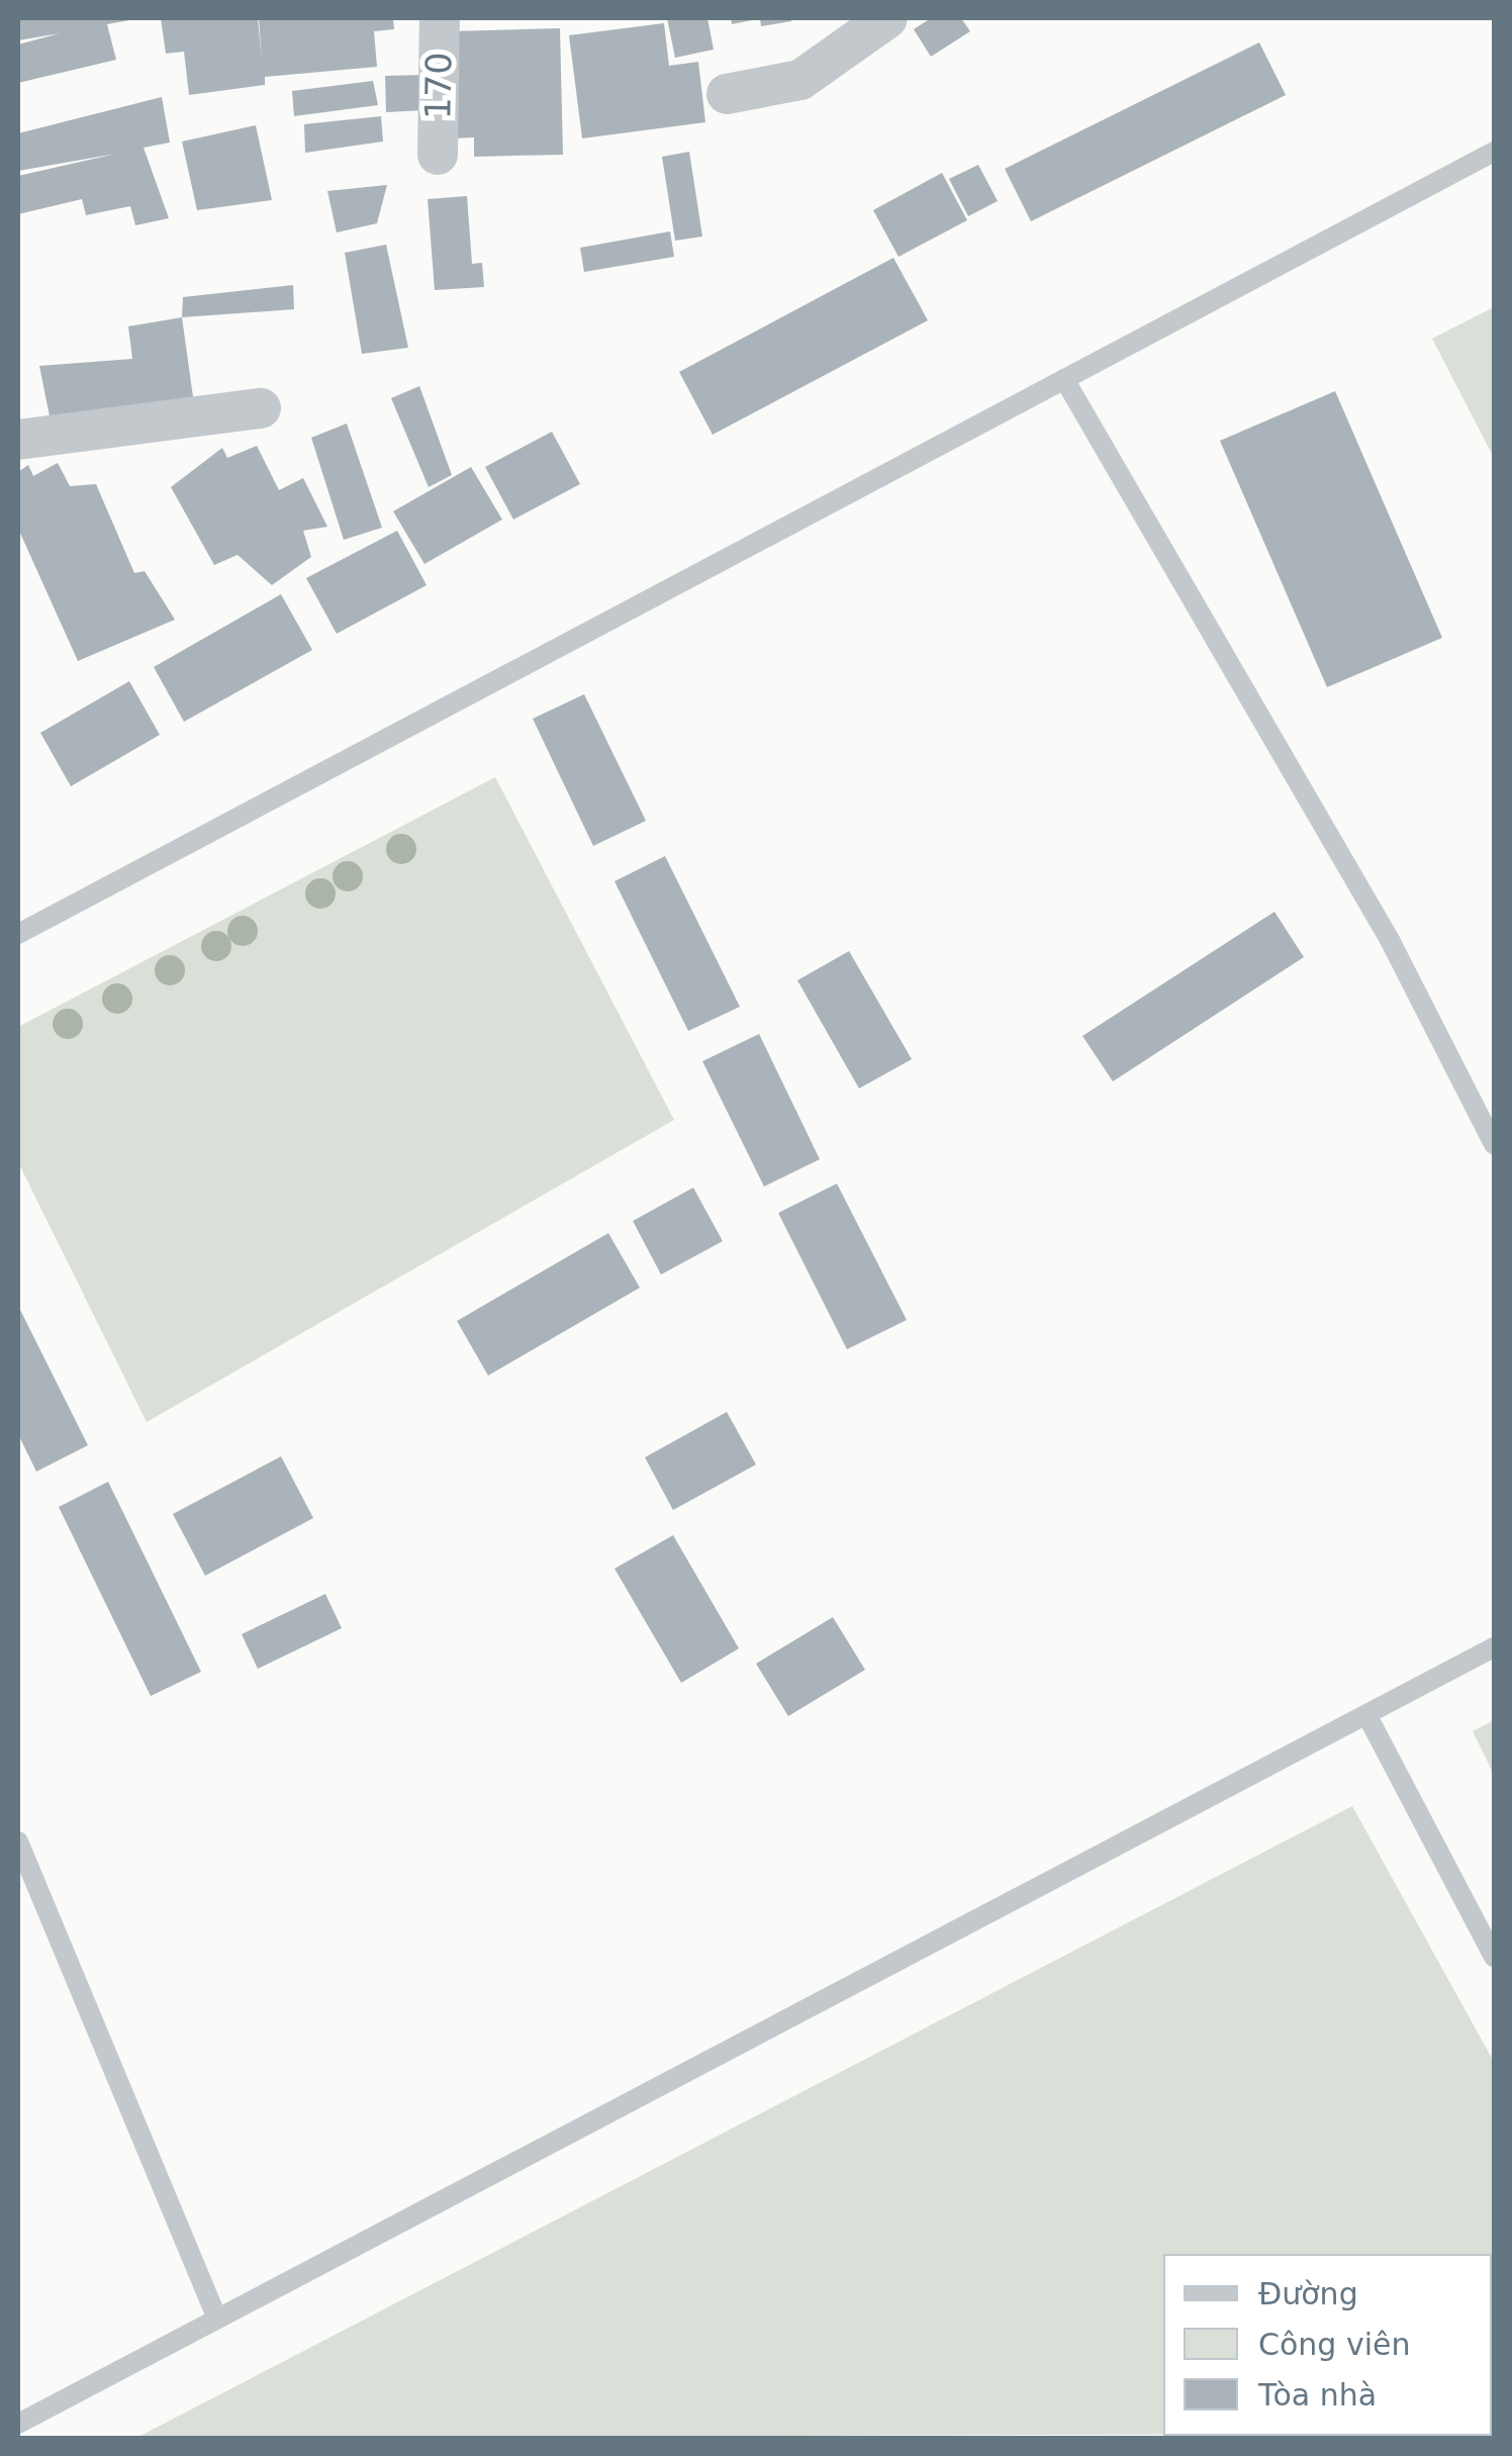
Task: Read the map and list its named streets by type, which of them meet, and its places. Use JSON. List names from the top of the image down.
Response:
{
  "streets": {
    "street": ["170"]
  },
  "legend": ["Đường", "Công viên", "Tòa nhà"]
}
